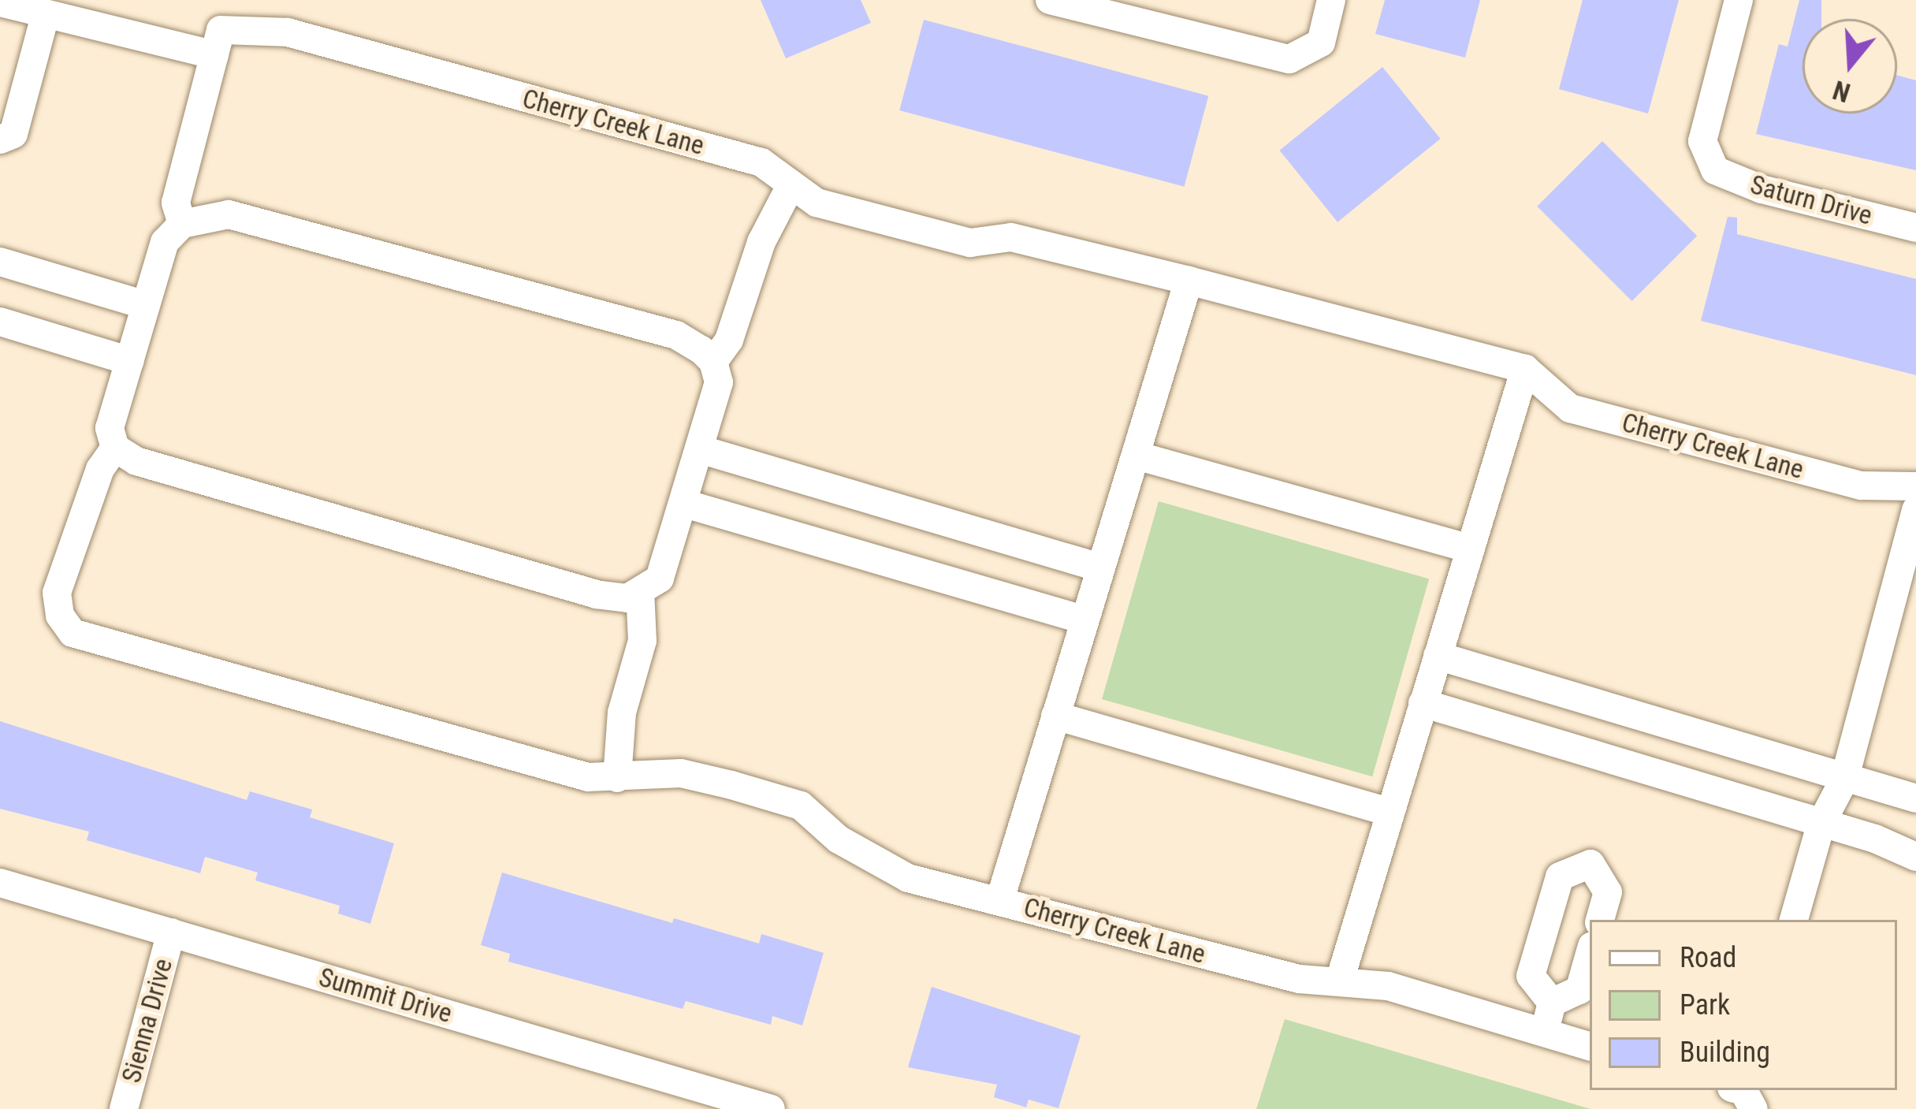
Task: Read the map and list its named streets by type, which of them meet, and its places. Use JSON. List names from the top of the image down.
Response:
{
  "streets": {
    "street": [
      "Cherry Creek Lane",
      "Saturn Drive",
      "Summit Drive",
      "Sienna Drive"
    ]
  },
  "crossings": [
    ["Summit Drive", "Sienna Drive"]
  ],
  "legend": ["Road", "Park", "Building"],
  "north": "bottom"
}
